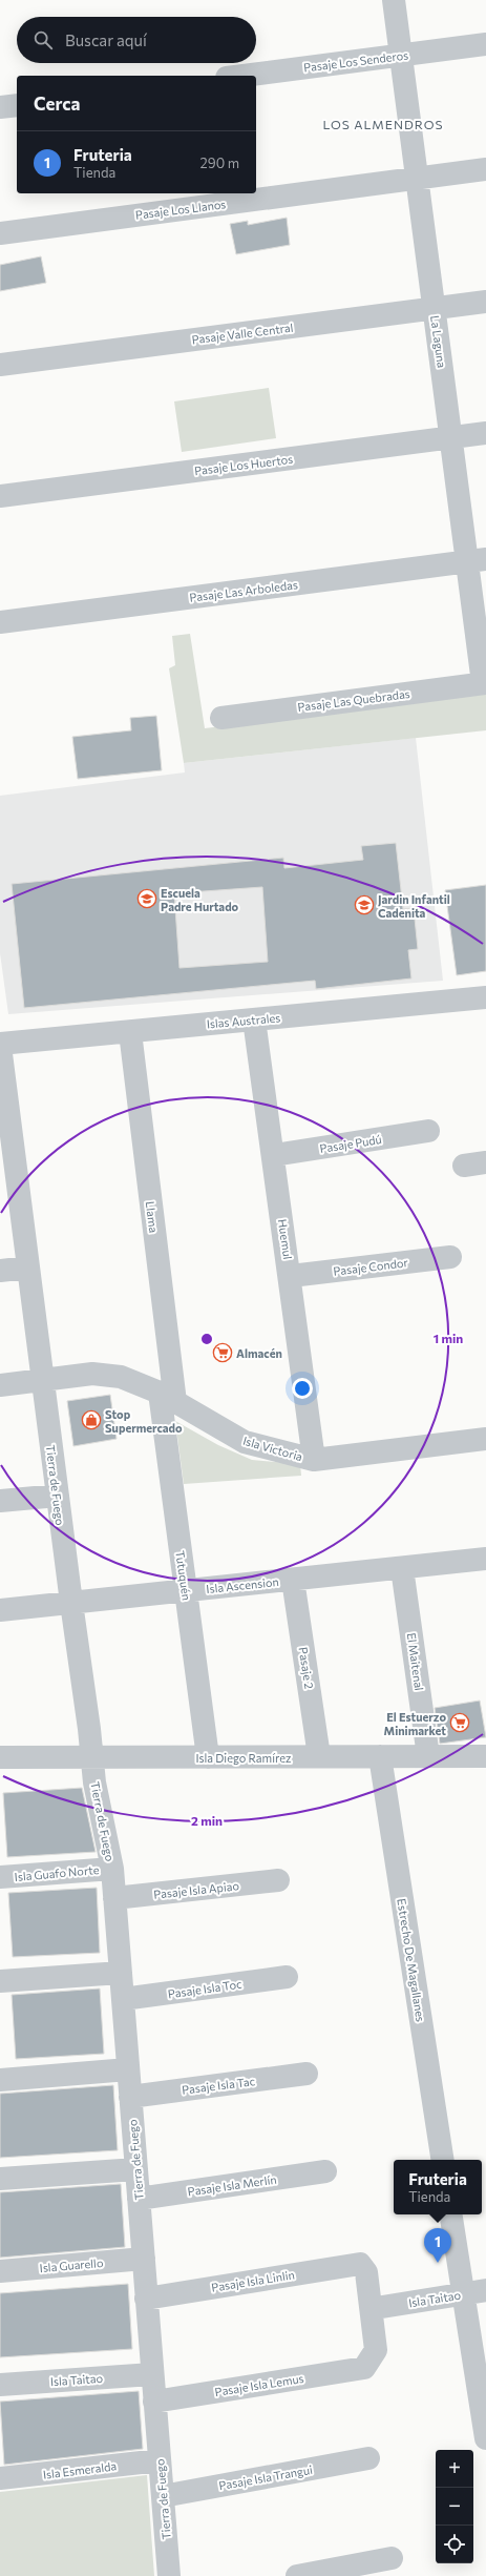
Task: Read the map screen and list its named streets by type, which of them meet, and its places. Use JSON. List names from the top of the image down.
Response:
{
  "streets": {
    "street": [
      "Pasaje Los Senderos",
      "Pasaje Los Llanos",
      "Pasaje Valle Central",
      "La Laguna",
      "Pasaje Los Huertos",
      "Pasaje Las Arboledas",
      "Pasaje Las Quebradas",
      "Islas Australes",
      "Pasaje Pudú",
      "Llama",
      "Huemul",
      "Pasaje Condor",
      "Isla Victoria",
      "Tierra de Fuego",
      "Tutuquén",
      "Isla Ascension",
      "El Maitenal",
      "Pasaje 2",
      "Isla Diego Ramírez",
      "Isla Guafo Norte",
      "Pasaje Isla Apiao",
      "Estrecho De Magallanes",
      "Pasaje Isla Toc",
      "Pasaje Isla Tac",
      "Pasaje Isla Merlín",
      "Isla Guarello",
      "Pasaje Isla Linlin",
      "Isla Taitao",
      "Pasaje Isla Lemus",
      "Isla Esmeralda",
      "Pasaje Isla Trangui"
    ]
  },
  "crossings": [
    ["Pasaje Los Senderos", "La Laguna"],
    ["Pasaje Los Llanos", "La Laguna"],
    ["Pasaje Valle Central", "La Laguna"],
    ["La Laguna", "Pasaje Los Huertos"],
    ["La Laguna", "Pasaje Las Arboledas"],
    ["La Laguna", "Pasaje Las Quebradas"],
    ["Islas Australes", "Llama"],
    ["Islas Australes", "Huemul"],
    ["Islas Australes", "Tierra de Fuego"],
    ["Pasaje Pudú", "Huemul"],
    ["Llama", "Isla Victoria"],
    ["Llama", "Tutuquén"],
    ["Huemul", "Pasaje Condor"],
    ["Huemul", "Isla Victoria"],
    ["Isla Victoria", "Tierra de Fuego"],
    ["Isla Victoria", "Tutuquén"],
    ["Tierra de Fuego", "Isla Ascension"],
    ["Tierra de Fuego", "Isla Diego Ramírez"],
    ["Tierra de Fuego", "Isla Guafo Norte"],
    ["Tierra de Fuego", "Pasaje Isla Apiao"],
    ["Tierra de Fuego", "Pasaje Isla Toc"],
    ["Tierra de Fuego", "Pasaje Isla Tac"],
    ["Tierra de Fuego", "Pasaje Isla Merlín"],
    ["Tierra de Fuego", "Isla Guarello"],
    ["Tierra de Fuego", "Pasaje Isla Linlin"],
    ["Tierra de Fuego", "Isla Taitao"],
    ["Tierra de Fuego", "Pasaje Isla Lemus"],
    ["Tierra de Fuego", "Isla Esmeralda"],
    ["Tierra de Fuego", "Pasaje Isla Trangui"],
    ["Tutuquén", "Isla Ascension"],
    ["Tutuquén", "Isla Diego Ramírez"],
    ["Isla Ascension", "El Maitenal"],
    ["Isla Ascension", "Pasaje 2"],
    ["El Maitenal", "Isla Diego Ramírez"],
    ["Pasaje 2", "Isla Diego Ramírez"],
    ["Isla Diego Ramírez", "Estrecho De Magallanes"],
    ["Pasaje Isla Linlin", "Pasaje Isla Lemus"]
  ],
  "districts": ["LOS ALMENDROS"],
  "places": {
    "school or university": ["Escuela Padre Hurtado", "Jardin Infantil Cadenita"],
    "supermarket": ["Almacén", "El Estuerzo Minimarket"],
    "shop": ["Stop Supermercado"]
  },
  "page": {
    "search": "Buscar aquí",
    "heading": "Cerca",
    "list": [
      {
        "mark": "1",
        "name": "Fruteria",
        "note": "Tienda",
        "value": "290 m"
      }
    ],
    "popup": ["Fruteria", "Tienda"],
    "pins": "1",
    "map_buttons": ["+", "−"]
  },
  "rings": ["1 min", "2 min"]
}
